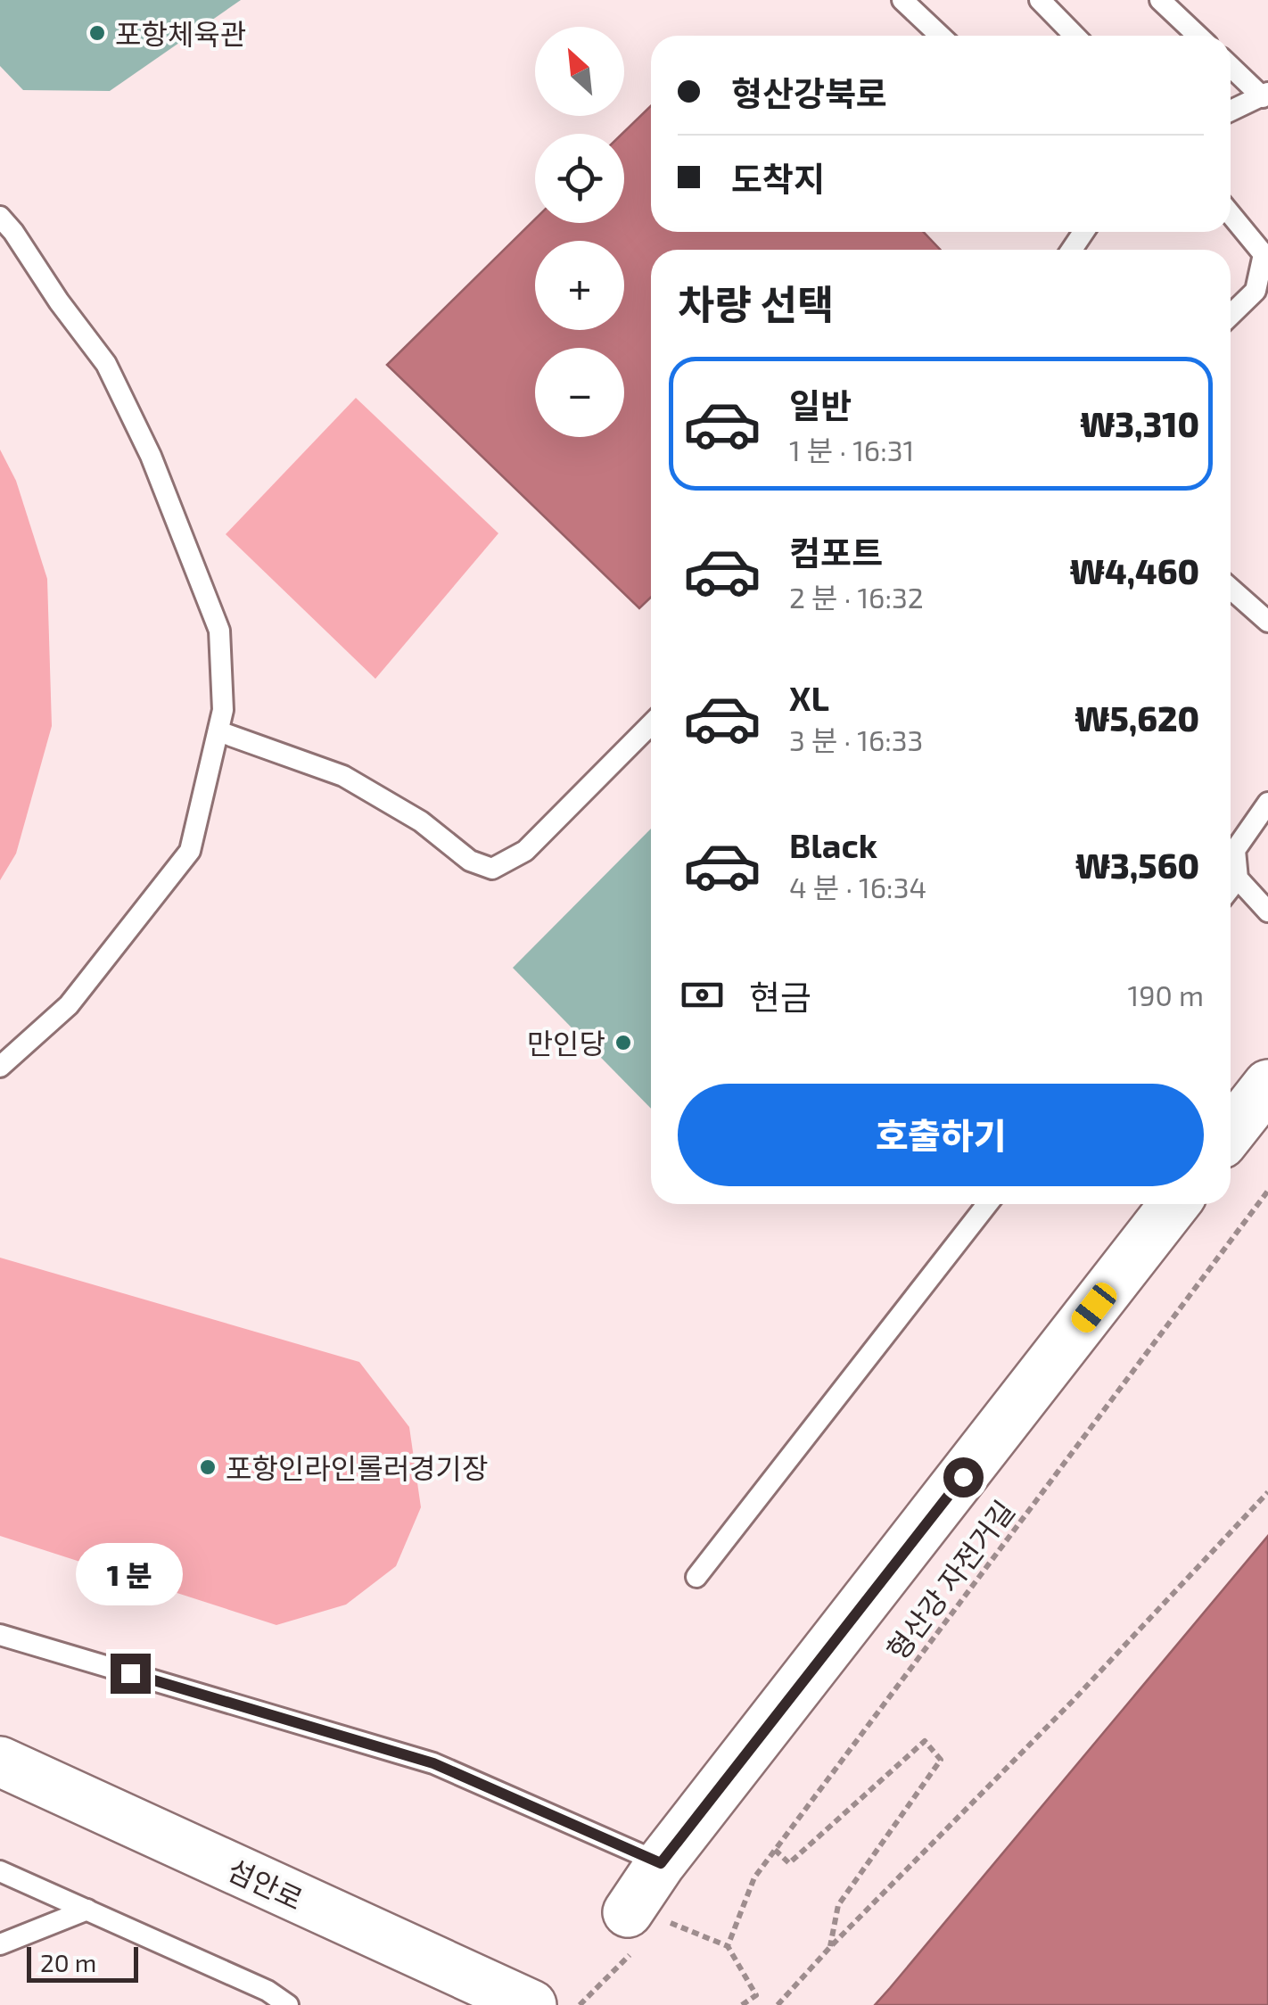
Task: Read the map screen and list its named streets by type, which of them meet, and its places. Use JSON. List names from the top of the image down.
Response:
{
  "streets": {
    "main road": ["섬안로"],
    "path": ["형산강 자전거길"]
  },
  "places": ["포항체육관", "만인당", "포항인라인롤러경기장"],
  "scale_bar": "20 m",
  "north": "top left",
  "page": {
    "map_buttons": ["+", "−"],
    "banner": ["형산강북로", "도착지"],
    "heading": "차량 선택",
    "list": [
      {
        "name": "일반",
        "note": "1 분 · 16:31",
        "value": "₩3,310"
      },
      {
        "name": "컴포트",
        "note": "2 분 · 16:32",
        "value": "₩4,460"
      },
      {
        "name": "XL",
        "note": "3 분 · 16:33",
        "value": "₩5,620"
      },
      {
        "name": "Black",
        "note": "4 분 · 16:34",
        "value": "₩3,560"
      }
    ],
    "pay": ["현금", "190 m"],
    "buttons": "호출하기",
    "bubble": "1 분",
    "scale": "20 m"
  }
}
